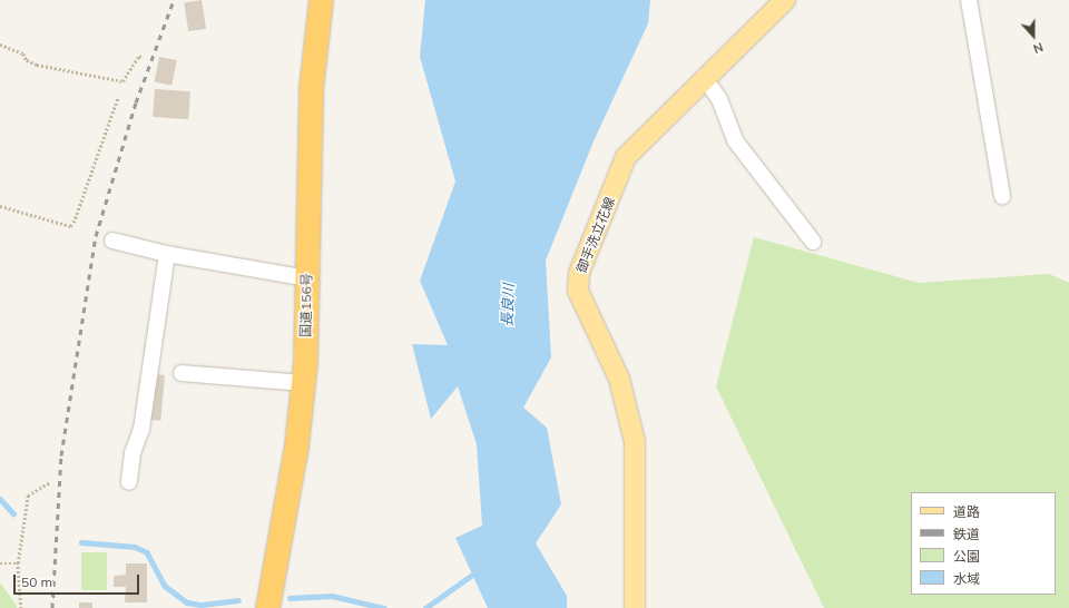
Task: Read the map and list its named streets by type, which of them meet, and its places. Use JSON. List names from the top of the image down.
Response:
{
  "streets": {
    "highway": ["国道156号"],
    "main road": ["御手洗立花線"]
  },
  "water": ["長良川"],
  "legend": [
    "道路",
    "鉄道",
    "公園",
    "水域"
  ],
  "scale_bar": "50 m",
  "north": "bottom"
}
